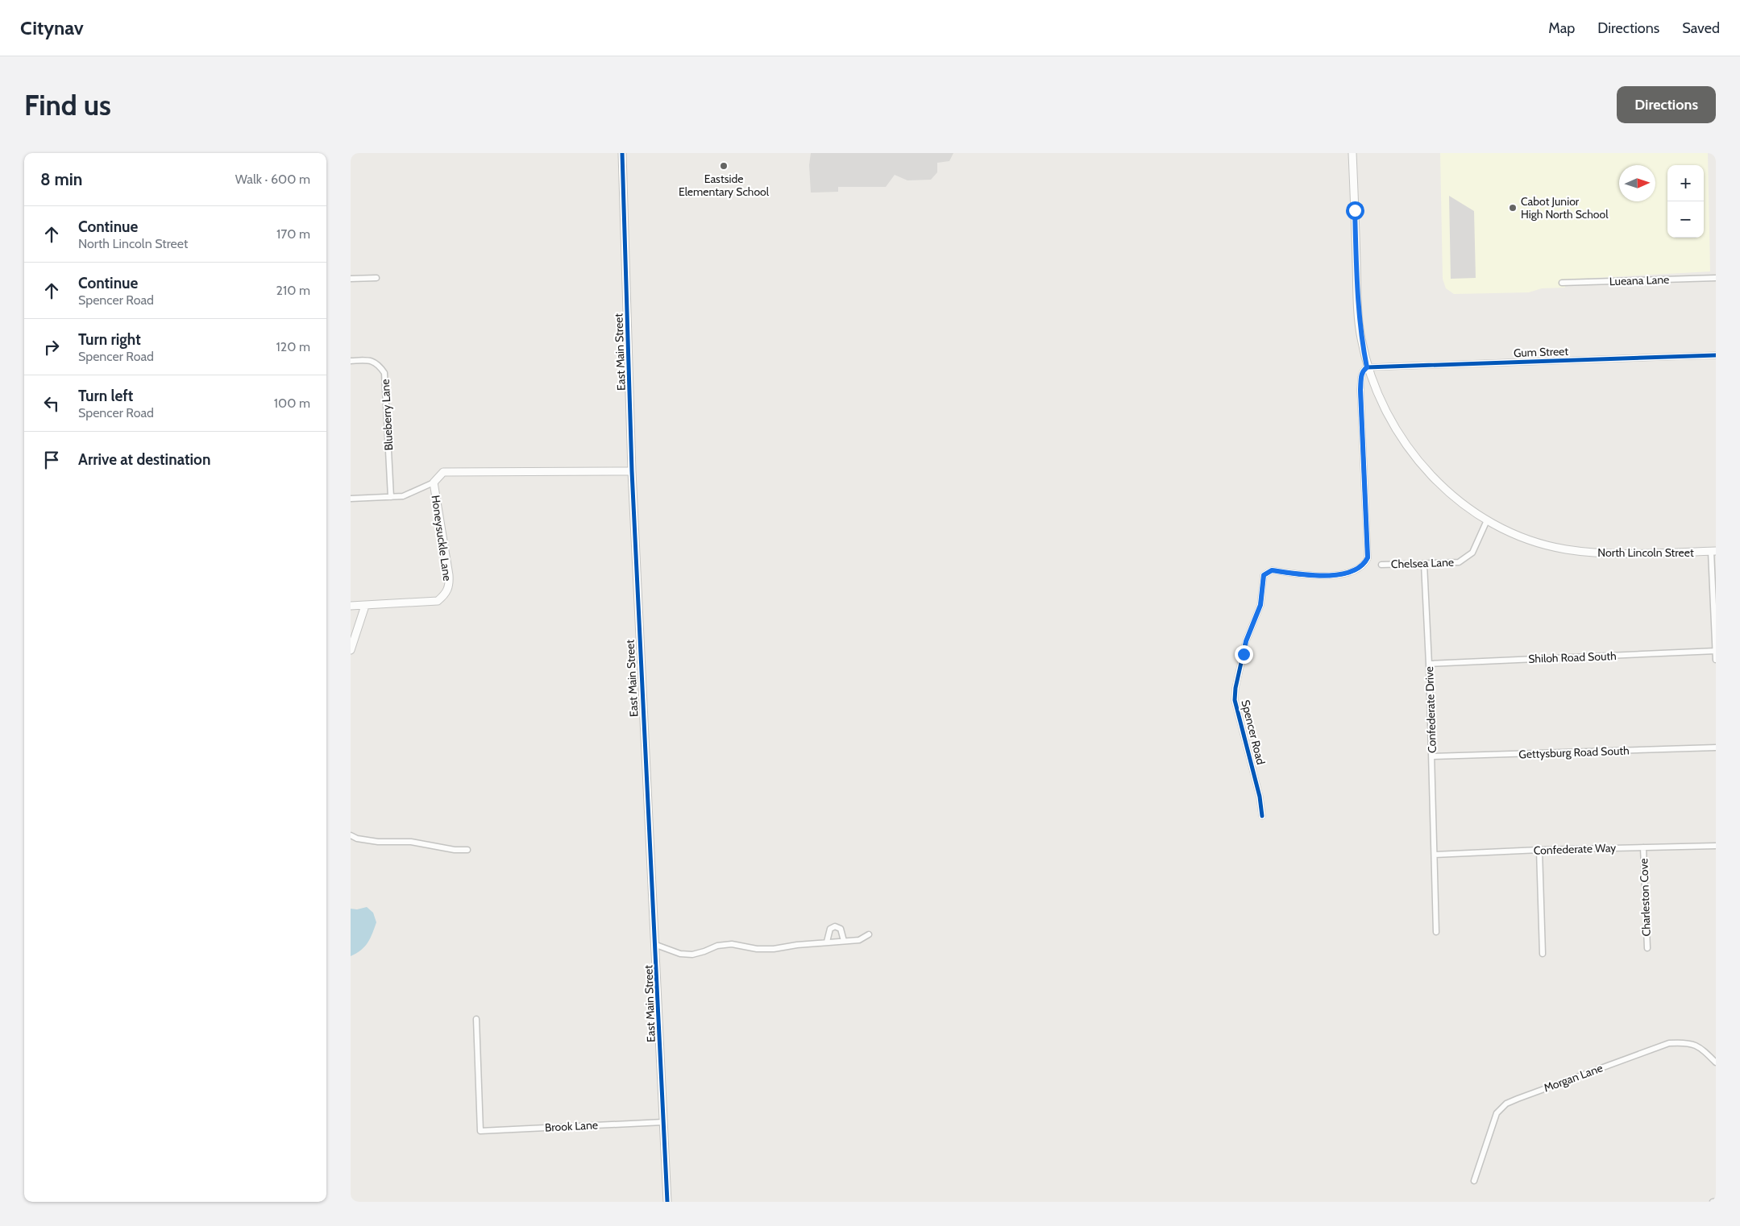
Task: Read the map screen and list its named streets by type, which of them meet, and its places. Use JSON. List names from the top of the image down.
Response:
{
  "streets": {
    "street": [
      "Lueana Lane",
      "East Main Street",
      "Gum Street",
      "Blueberry Lane",
      "Honeysuckle Lane",
      "North Lincoln Street",
      "Chelsea Lane",
      "Shiloh Road South",
      "Confederate Drive",
      "Spencer Road",
      "Gettysburg Road South",
      "Confederate Way",
      "Charleston Cove",
      "Morgan Lane",
      "Brook Lane"
    ]
  },
  "crossings": [
    ["East Main Street", "Honeysuckle Lane"],
    ["East Main Street", "Brook Lane"],
    ["Gum Street", "North Lincoln Street"],
    ["Gum Street", "Spencer Road"],
    ["North Lincoln Street", "Chelsea Lane"],
    ["North Lincoln Street", "Spencer Road"],
    ["Chelsea Lane", "Confederate Drive"],
    ["Shiloh Road South", "Confederate Drive"],
    ["Confederate Drive", "Gettysburg Road South"],
    ["Confederate Drive", "Confederate Way"],
    ["Confederate Way", "Charleston Cove"]
  ],
  "places": ["Eastside Elementary School", "Cabot Junior High North School"],
  "north": "right",
  "page": {
    "header": "Citynav",
    "nav": ["Map", "Directions", "Saved"],
    "buttons": "Directions",
    "title": "Find us",
    "heading": ["8 min", "Walk · 600 m"],
    "map_buttons": ["+", "−"],
    "list": [
      ["Continue", "North Lincoln Street", "170 m"],
      ["Continue", "Spencer Road", "210 m"],
      ["Turn right", "Spencer Road", "120 m"],
      ["Turn left", "Spencer Road", "100 m"],
      "Arrive at destination"
    ]
  }
}
